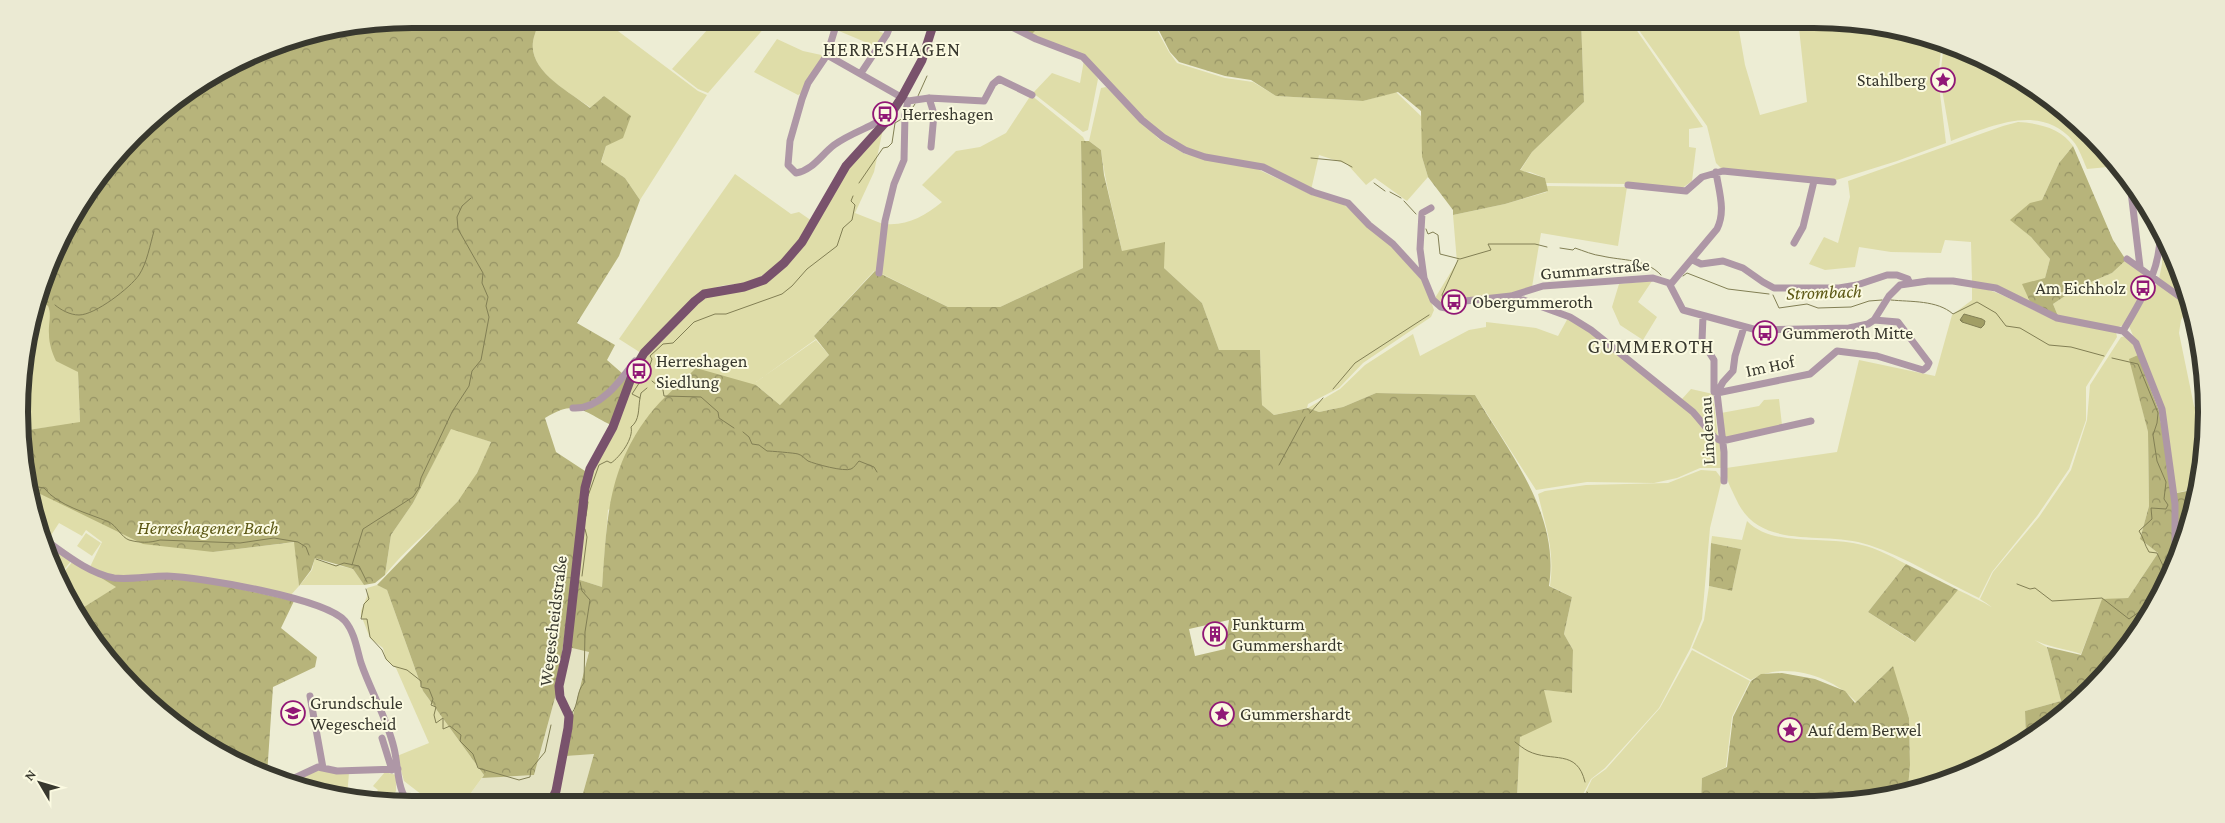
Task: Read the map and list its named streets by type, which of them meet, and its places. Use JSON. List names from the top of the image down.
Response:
{
  "streets": {
    "main road": ["Wegescheidstraße"],
    "street": ["Gummarstraße", "Im Hof", "Lindenau"]
  },
  "crossings": [
    ["Gummarstraße", "Im Hof"],
    ["Gummarstraße", "Lindenau"],
    ["Im Hof", "Lindenau"]
  ],
  "districts": ["HERRESHAGEN", "GUMMEROTH"],
  "water": ["Strombach", "Herreshagener Bach"],
  "places": {
    "place": ["Stahlberg", "Gummershardt", "Auf dem Berwel"],
    "bus stop": [
      "Herreshagen",
      "Am Eichholz",
      "Obergummeroth",
      "Gummeroth Mitte",
      "Herreshagen Siedlung"
    ],
    "building": ["Funkturm Gummershardt"],
    "school or university": ["Grundschule Wegescheid"]
  },
  "north": "top left"
}
